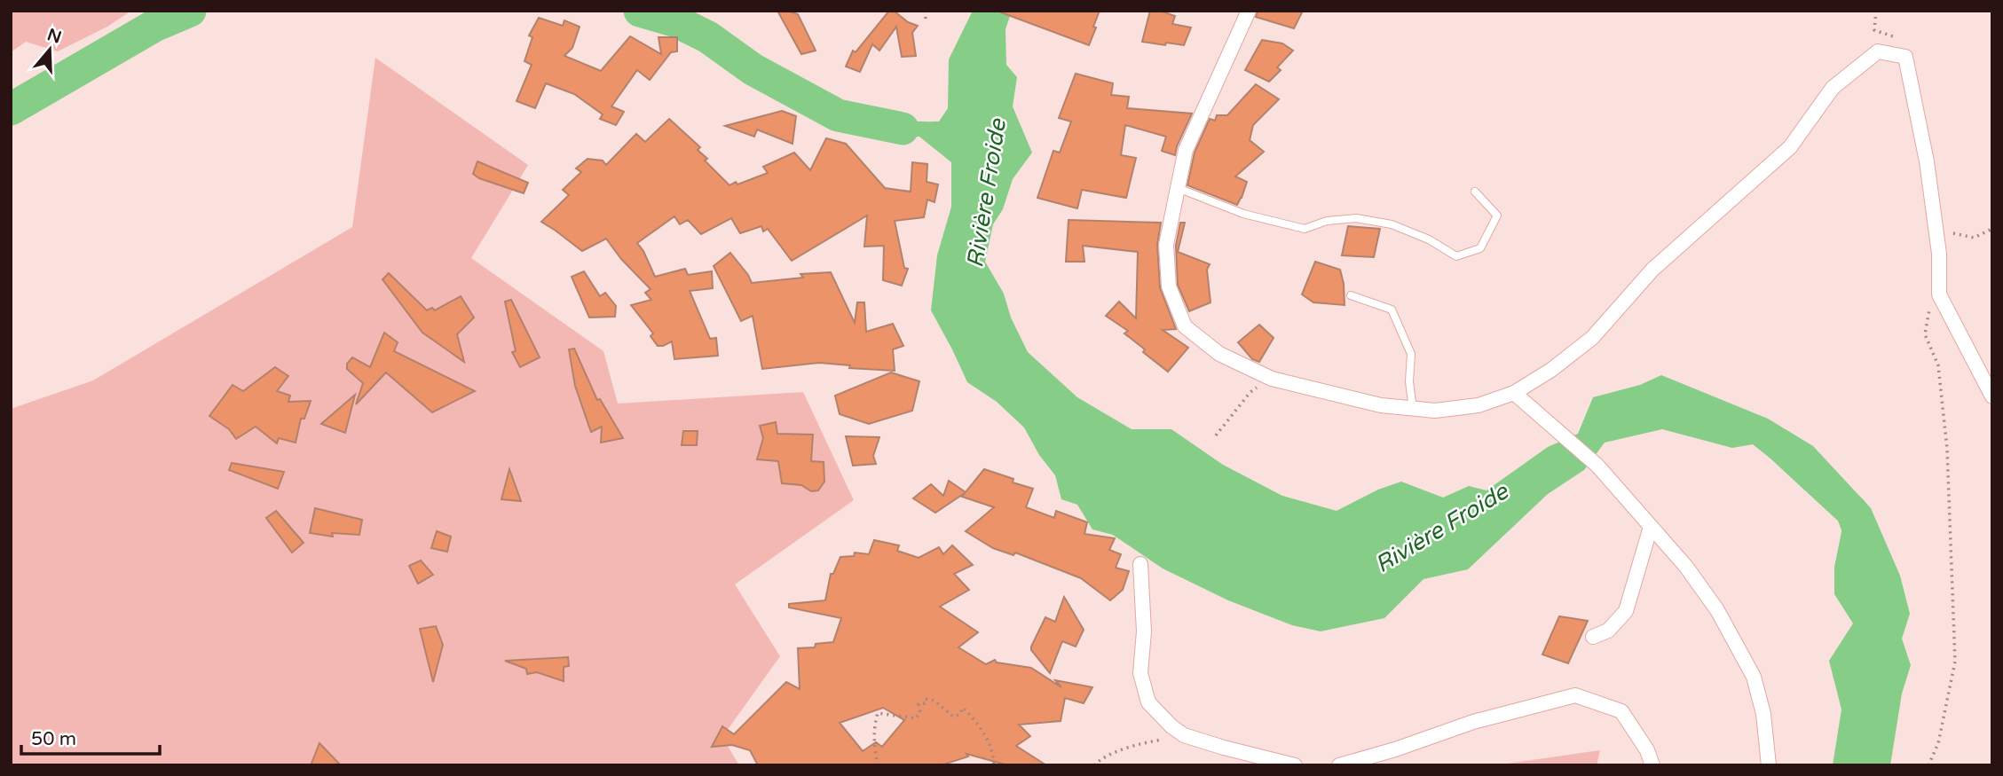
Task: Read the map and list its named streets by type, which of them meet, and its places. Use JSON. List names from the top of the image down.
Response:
{
  "water": ["Rivière Froide"],
  "scale_bar": "50 m",
  "north": "top"
}
